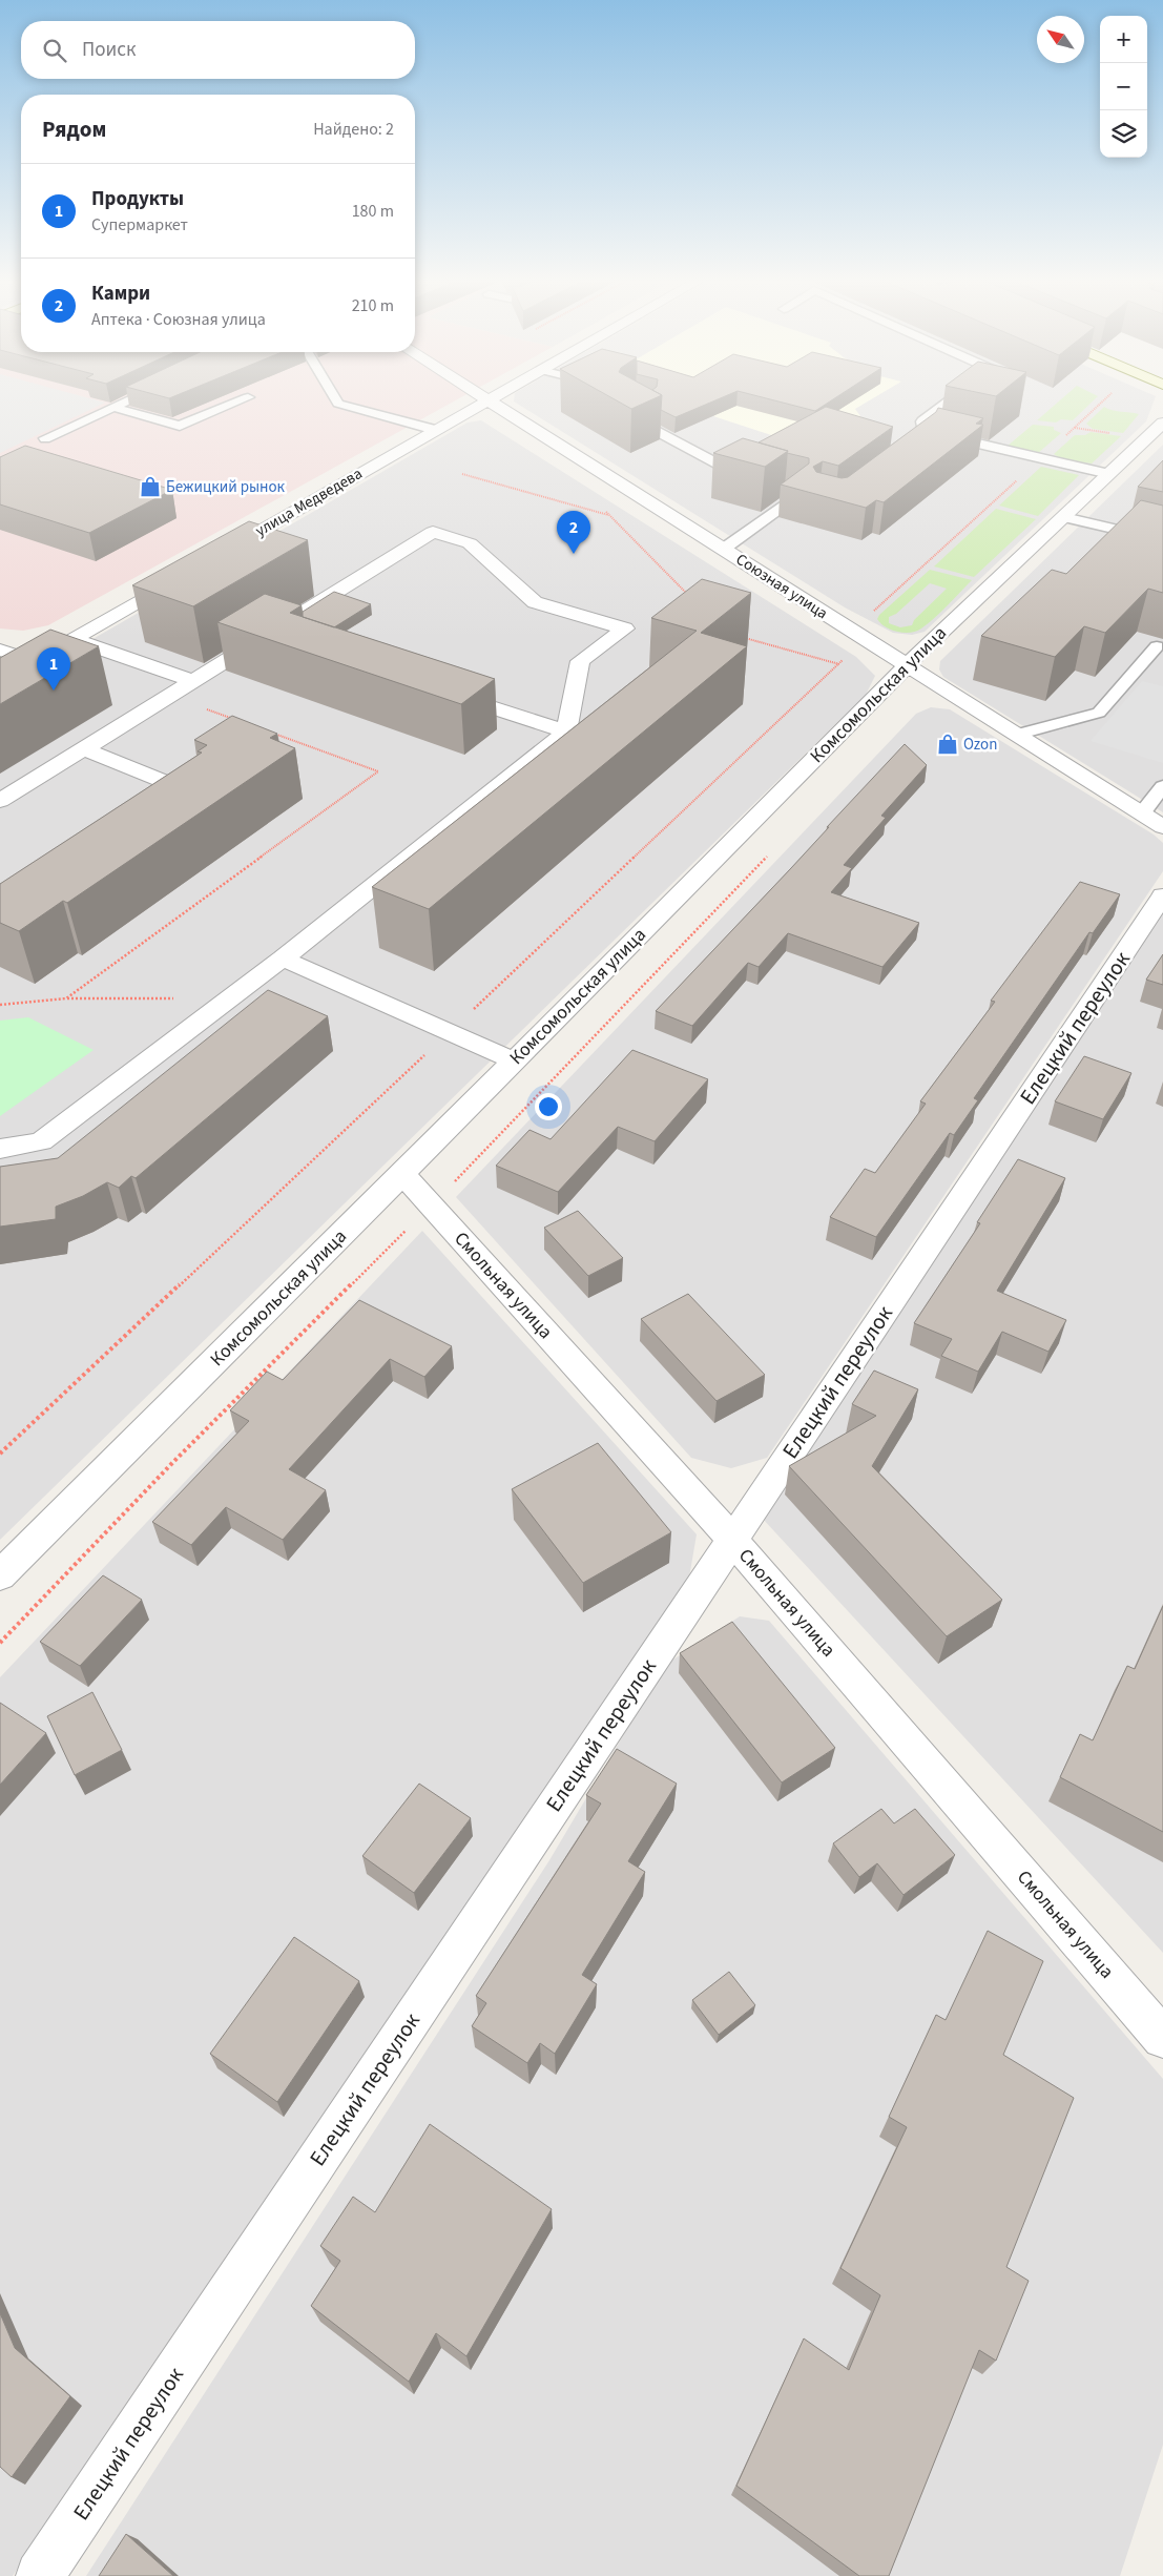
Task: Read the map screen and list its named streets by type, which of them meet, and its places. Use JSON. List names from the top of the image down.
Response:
{
  "streets": {
    "street": [
      "улица Медведева",
      "Союзная улица",
      "Комсомольская улица",
      "Елецкий переулок",
      "Смольная улица"
    ]
  },
  "crossings": [
    ["улица Медведева", "Союзная улица"],
    ["Союзная улица", "Комсомольская улица"],
    ["Комсомольская улица", "Смольная улица"],
    ["Елецкий переулок", "Смольная улица"]
  ],
  "places": {
    "shop": ["Бежицкий рынок", "Ozon"]
  },
  "north": "top left",
  "page": {
    "map_buttons": ["+", "−"],
    "search": "Поиск",
    "heading": ["Рядом", "Найдено: 2"],
    "list": [
      {
        "mark": "1",
        "name": "Продукты",
        "note": "Супермаркет",
        "value": "180 m"
      },
      {
        "mark": "2",
        "name": "Камри",
        "note": "Аптека · Союзная улица",
        "value": "210 m"
      }
    ],
    "pins": ["2", "1"]
  }
}
